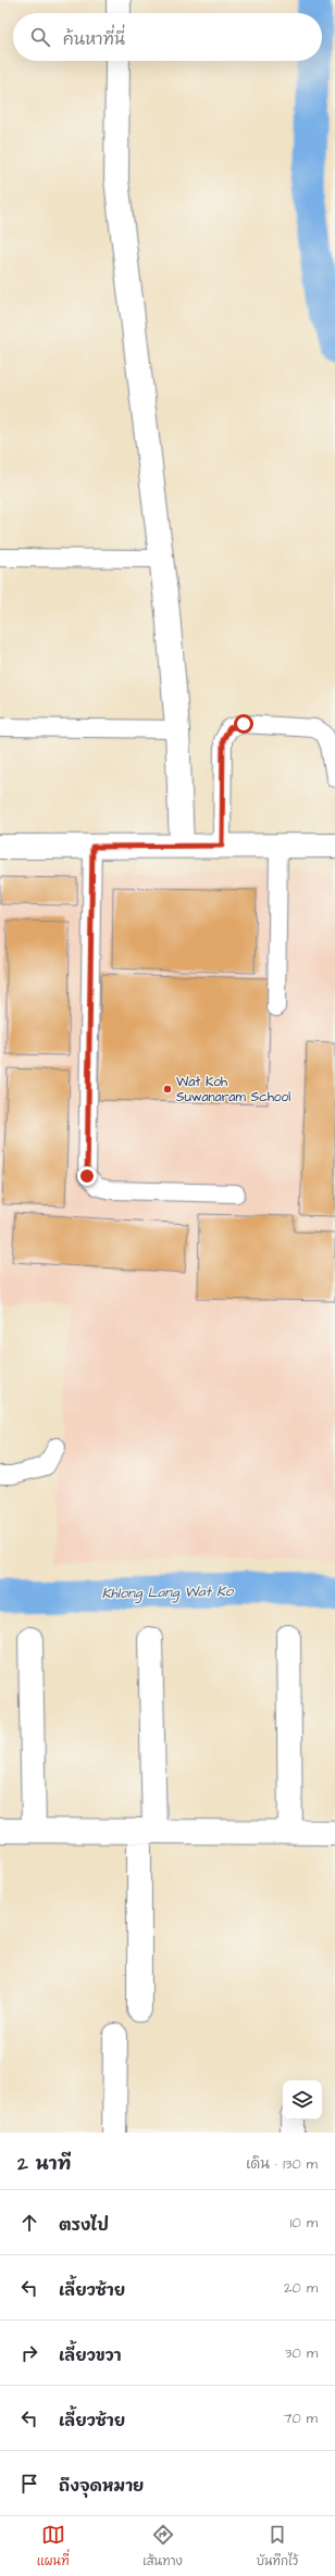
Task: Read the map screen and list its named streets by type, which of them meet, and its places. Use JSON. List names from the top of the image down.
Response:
{
  "water": ["Khlong Lang Wat Ko"],
  "places": ["Wat Koh Suwanaram School"],
  "page": {
    "search": "ค้นหาที่นี่",
    "heading": ["2 นาที", "เดิน · 130 m"],
    "list": [
      ["ตรงไป", "10 m"],
      ["เลี้ยวซ้าย", "20 m"],
      ["เลี้ยวขวา", "30 m"],
      ["เลี้ยวซ้าย", "70 m"],
      "ถึงจุดหมาย"
    ],
    "nav": ["แผนที่", "เส้นทาง", "บันทึกไว้"]
  }
}
